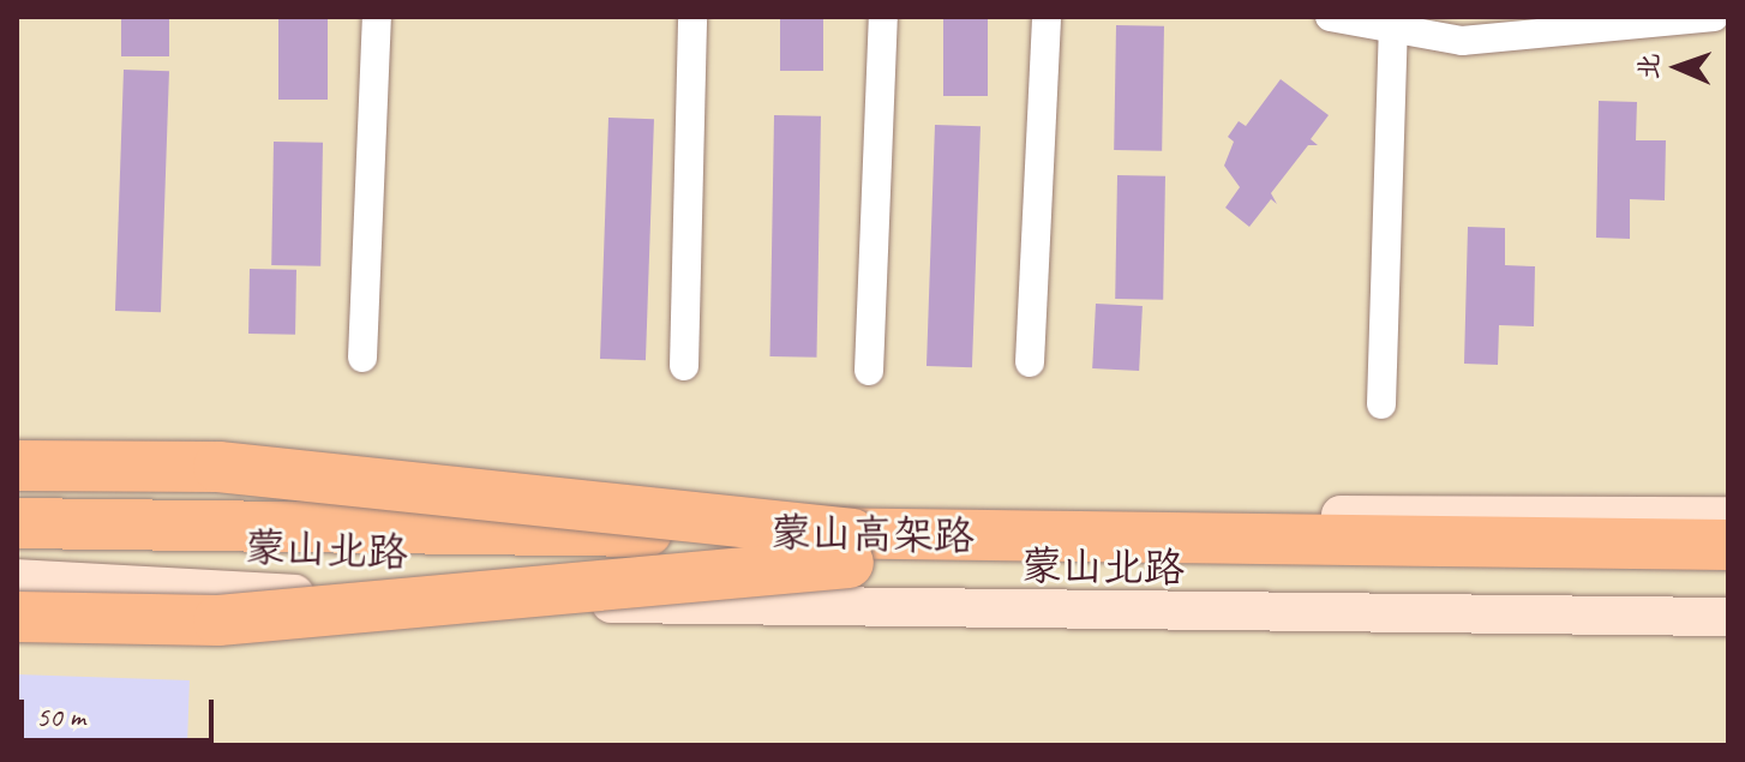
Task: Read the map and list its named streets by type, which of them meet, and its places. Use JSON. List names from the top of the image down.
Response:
{
  "streets": {
    "highway": ["蒙山高架路"],
    "main road": ["蒙山北路"]
  },
  "crossings": [
    ["蒙山高架路", "蒙山北路"]
  ],
  "scale_bar": "50 m",
  "north": "left"
}
